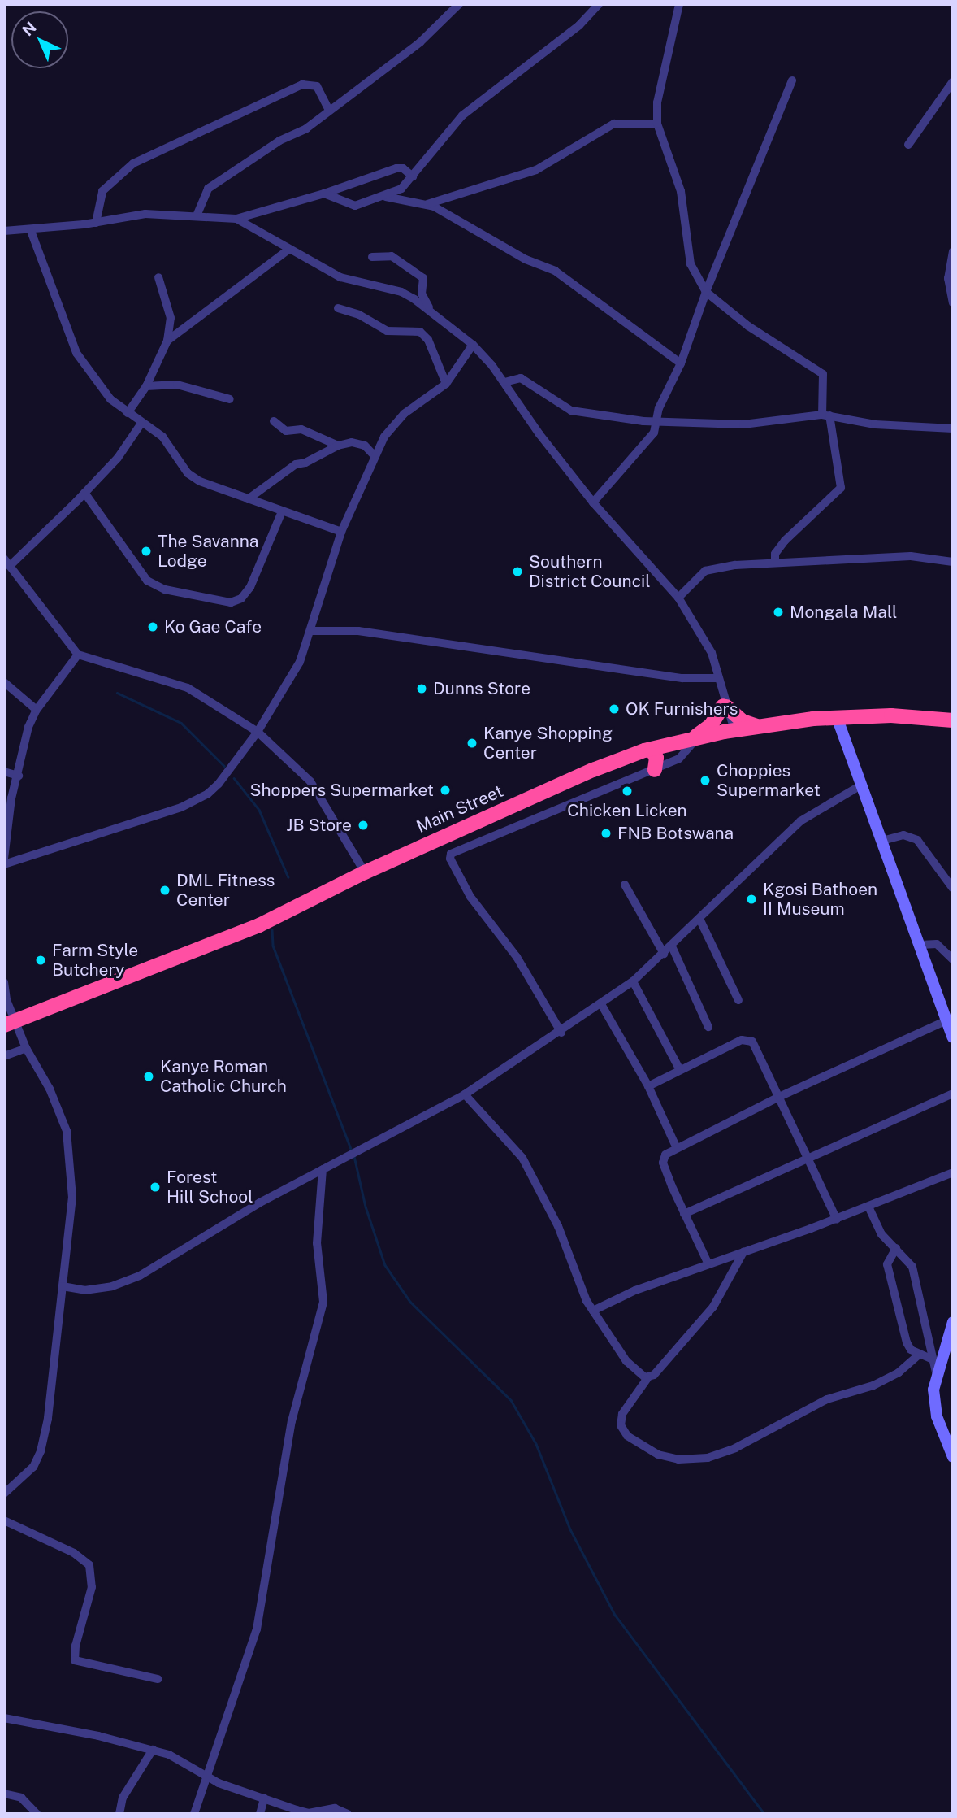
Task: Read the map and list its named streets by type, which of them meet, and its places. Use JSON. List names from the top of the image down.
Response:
{
  "streets": {
    "highway": ["Main Street"]
  },
  "places": [
    "The Savanna Lodge",
    "Southern District Council",
    "Mongala Mall",
    "Ko Gae Cafe",
    "Dunns Store",
    "OK Furnishers",
    "Kanye Shopping Center",
    "Choppies Supermarket",
    "Shoppers Supermarket",
    "Chicken Licken",
    "JB Store",
    "FNB Botswana",
    "DML Fitness Center",
    "Kgosi Bathoen II Museum",
    "Farm Style Butchery",
    "Kanye Roman Catholic Church",
    "Forest Hill School"
  ],
  "north": "top left"
}
